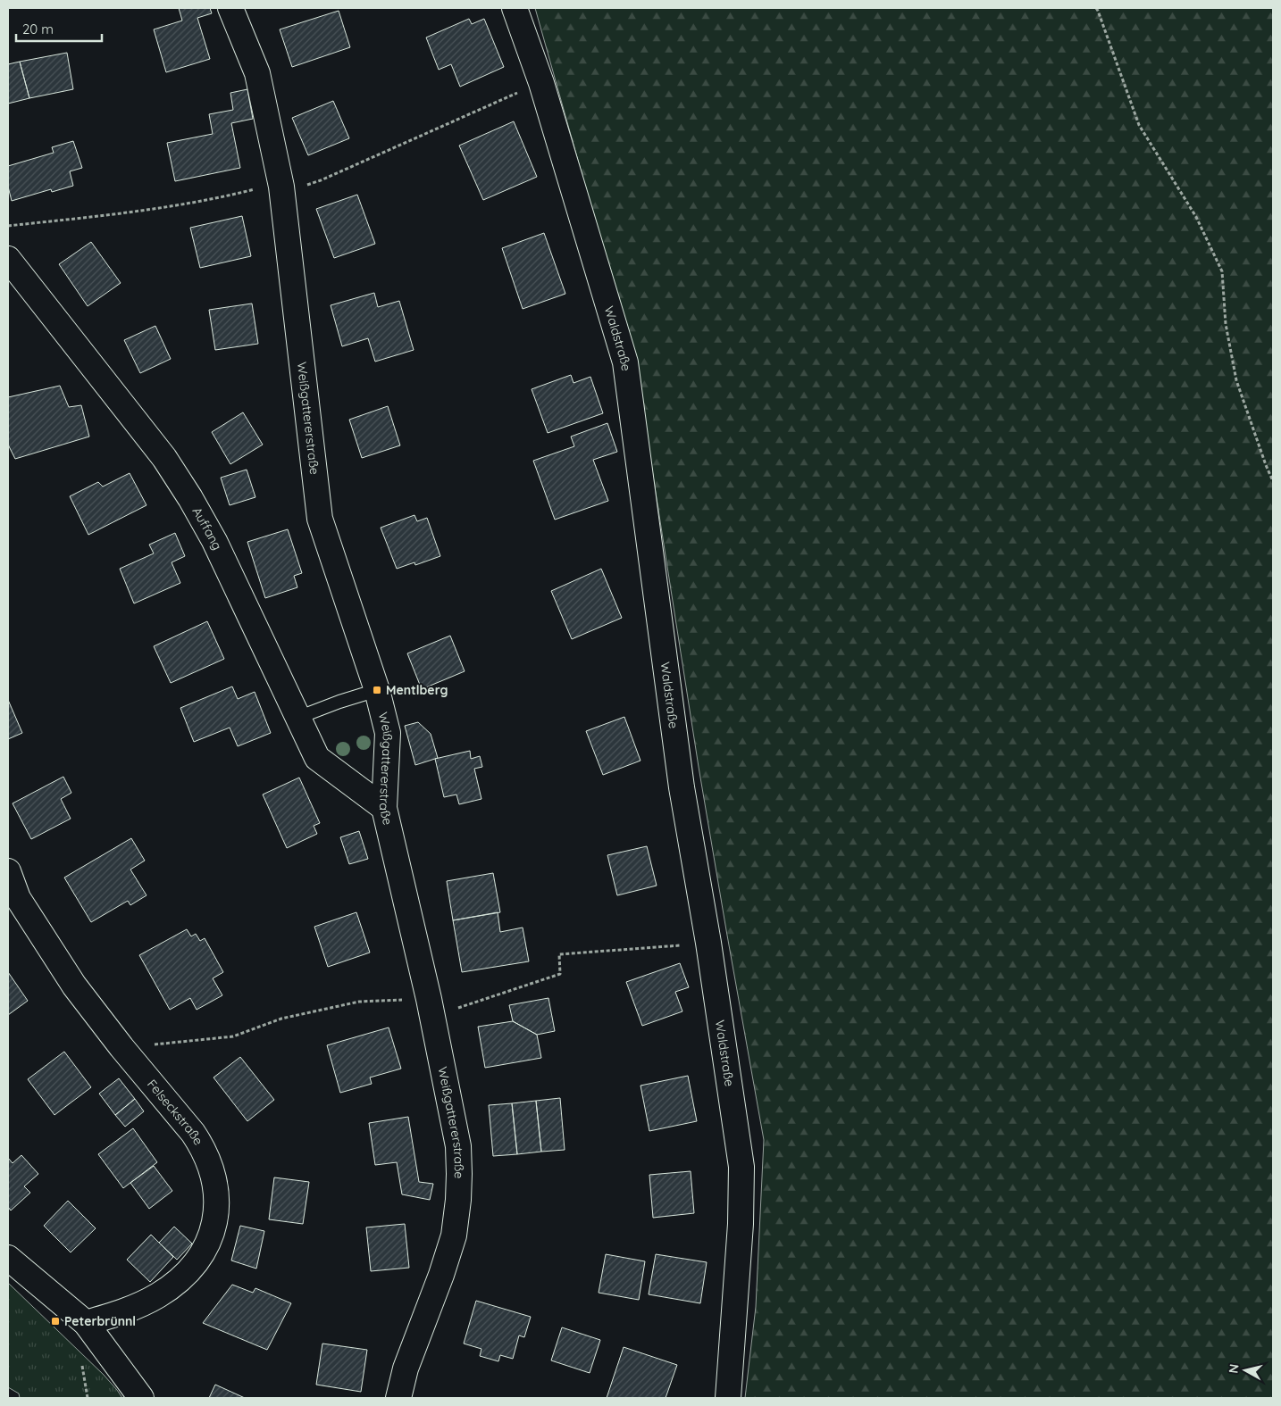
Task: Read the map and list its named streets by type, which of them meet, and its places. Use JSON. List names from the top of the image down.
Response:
{
  "streets": {
    "street": [
      "Waldstraße",
      "Weißgattererstraße",
      "Auffang",
      "Felseckstraße"
    ]
  },
  "crossings": [
    ["Weißgattererstraße", "Auffang"]
  ],
  "places": {
    "transit": ["Mentlberg", "Peterbrünnl"]
  },
  "scale_bar": "20 m",
  "north": "left"
}
